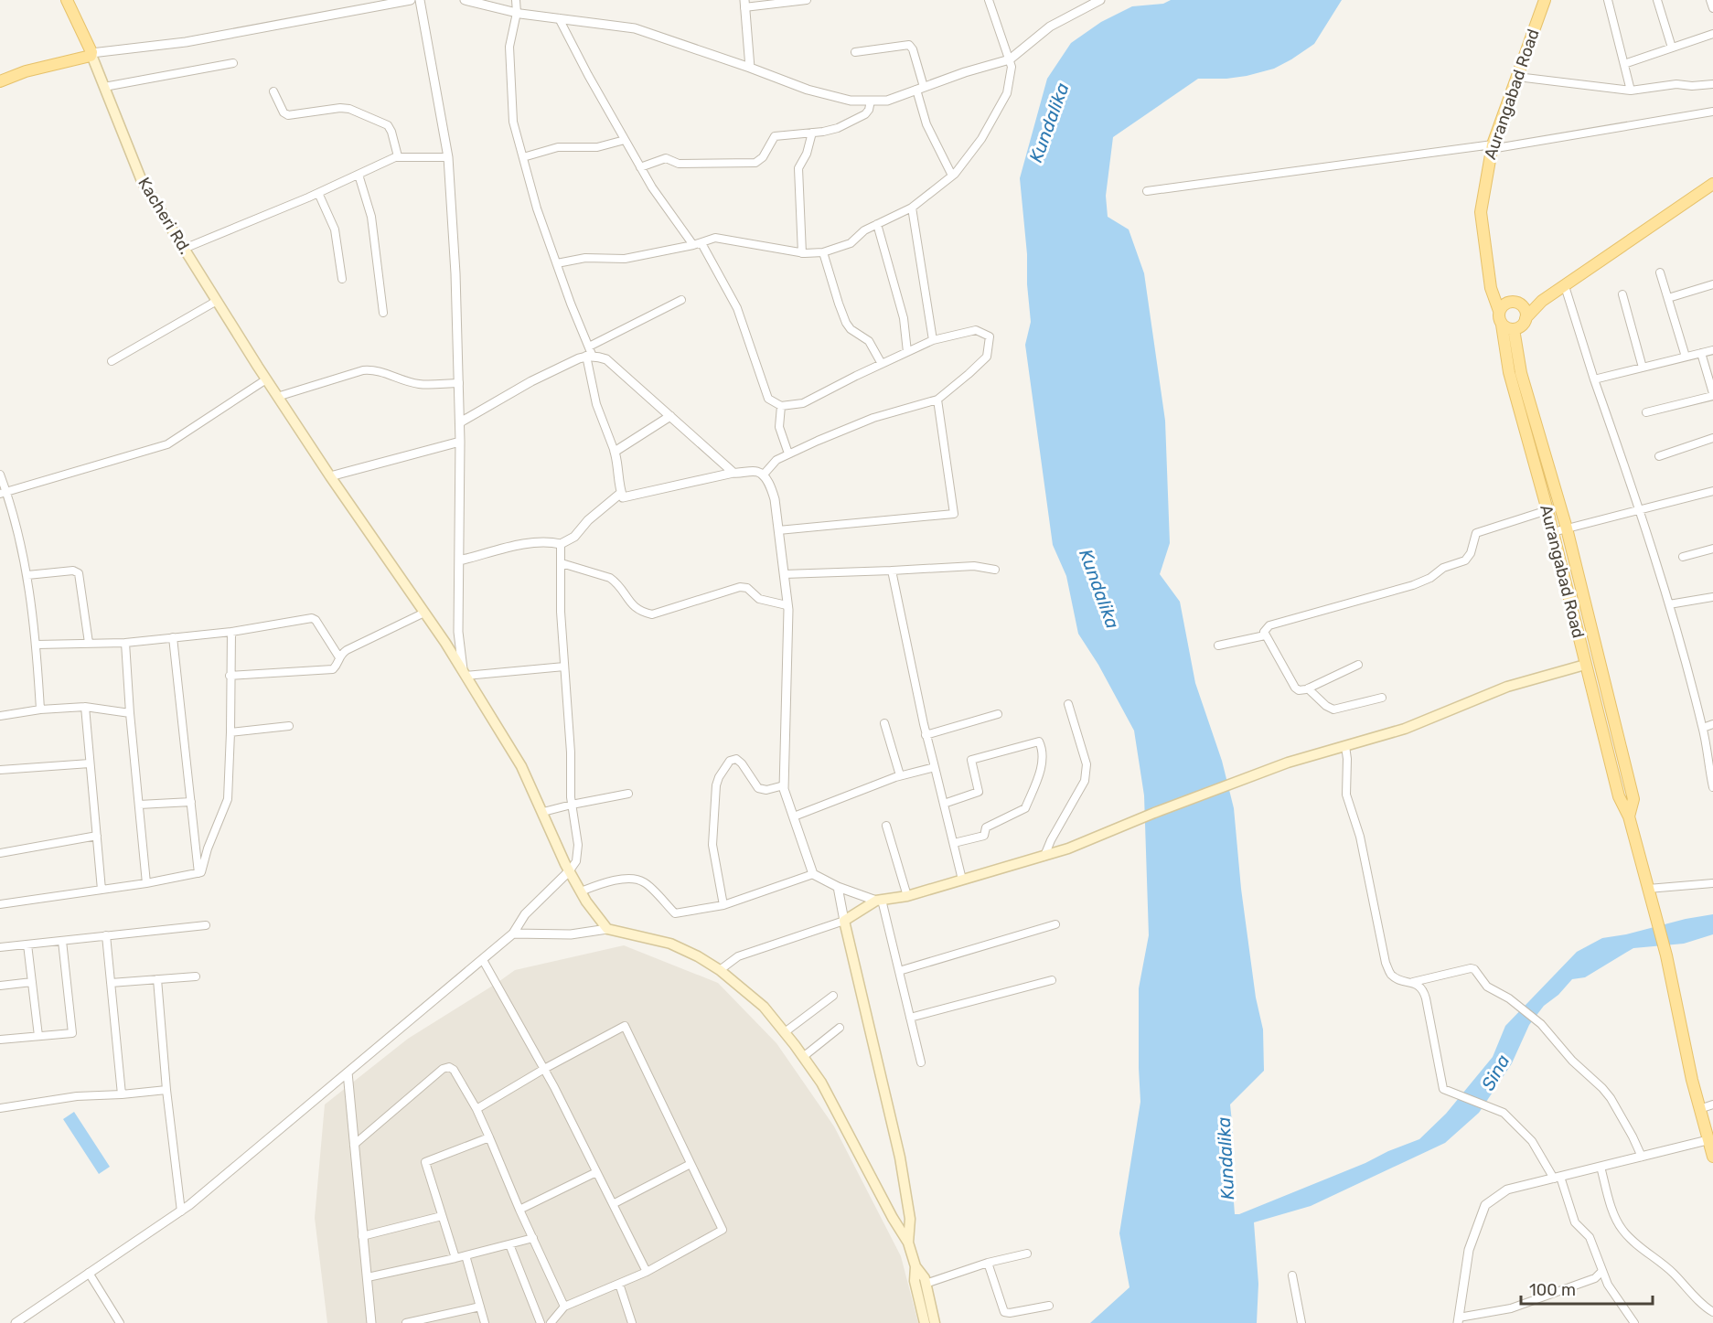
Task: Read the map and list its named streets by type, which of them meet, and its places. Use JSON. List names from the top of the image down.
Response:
{
  "streets": {
    "main road": ["Aurangabad Road", "Kacheri Rd."]
  },
  "water": ["Kundalika", "Sina"],
  "scale_bar": "100 m"
}
